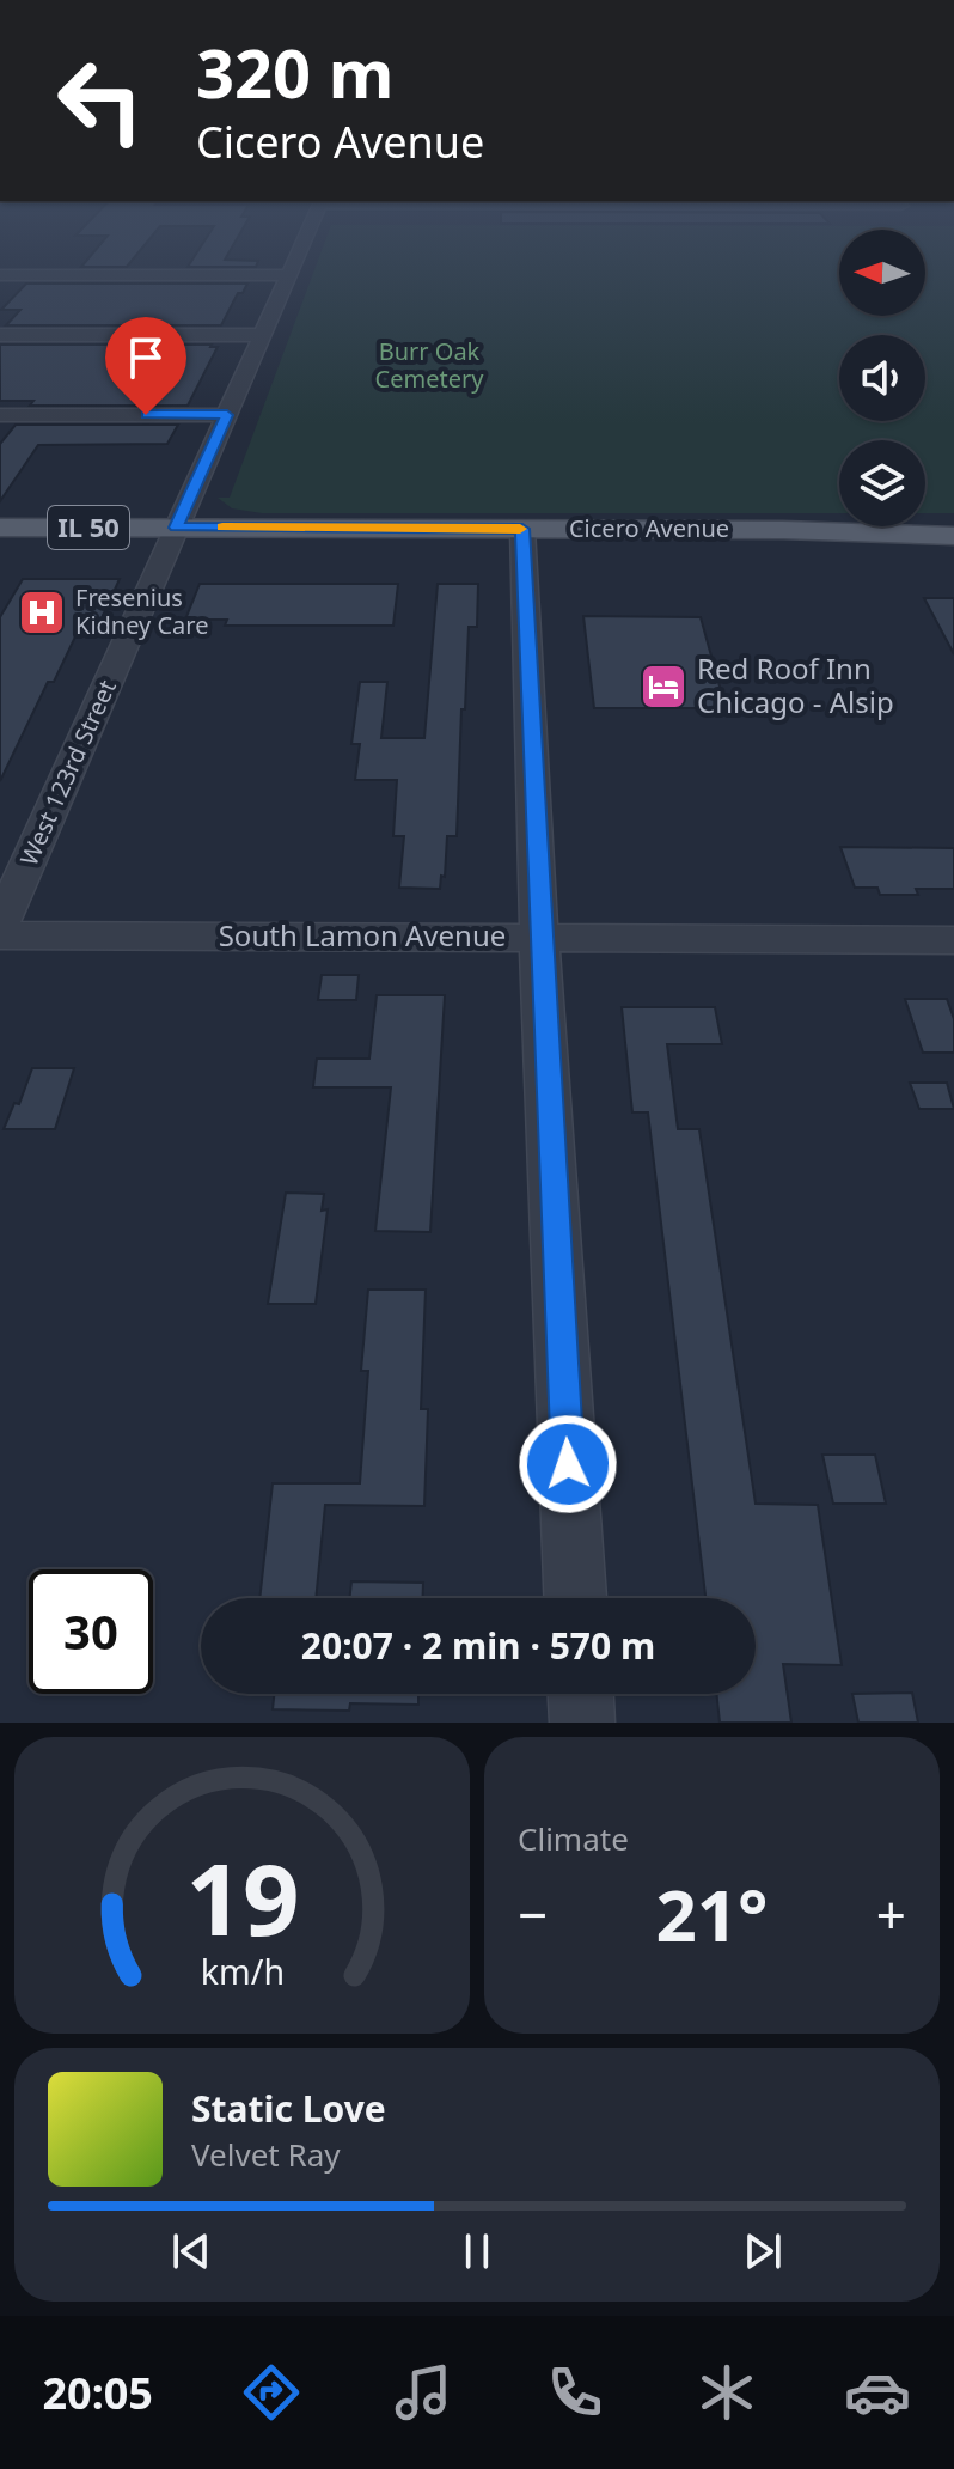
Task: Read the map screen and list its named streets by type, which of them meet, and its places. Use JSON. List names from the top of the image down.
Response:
{
  "streets": {
    "main road": ["IL 50", "Cicero Avenue"],
    "street": ["West 123rd Street", "South Lamon Avenue"]
  },
  "crossings": [
    ["Cicero Avenue", "West 123rd Street"]
  ],
  "parks": ["Burr Oak Cemetery"],
  "places": {
    "hospital": ["Fresenius Kidney Care"],
    "hotel": ["Red Roof Inn Chicago - Alsip"]
  },
  "north": "left",
  "page": {
    "turn": ["320 m", "Cicero Avenue"],
    "limit": "30",
    "trip": "20:07 · 2 min · 570 m",
    "tile": "Climate",
    "heat": ["−", "21°", "+"],
    "song": ["Static Love", "Velvet Ray"],
    "tabs": "20:05",
    "gauge": ["19", "km/h"]
  }
}
